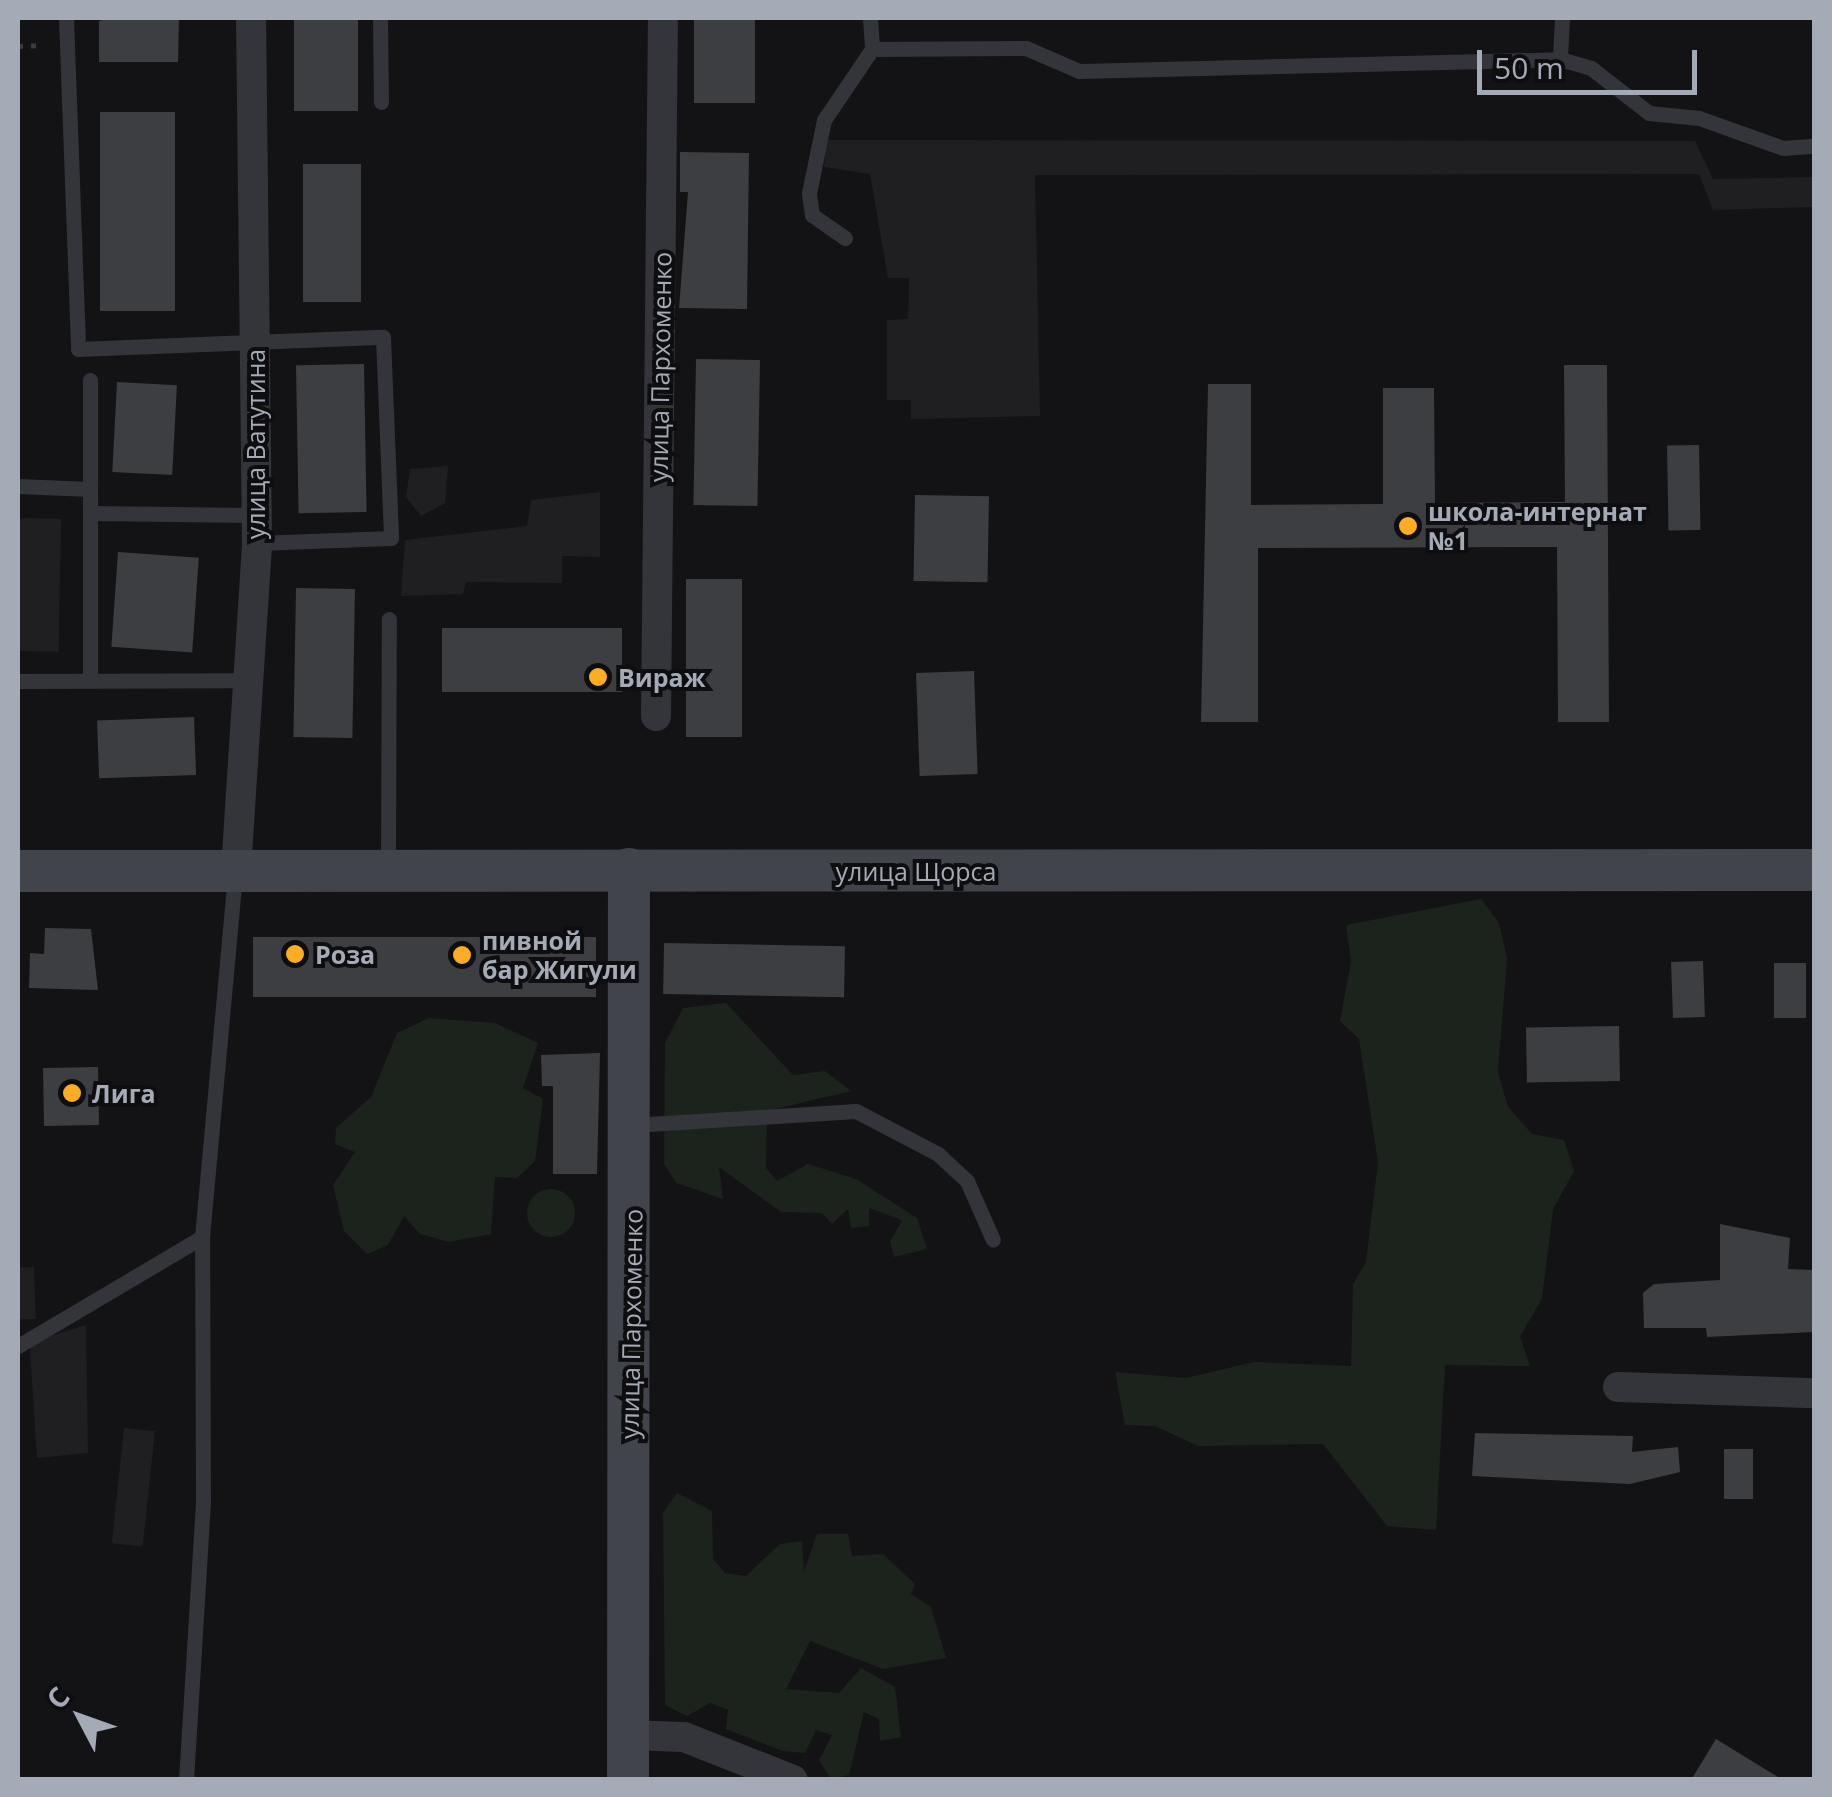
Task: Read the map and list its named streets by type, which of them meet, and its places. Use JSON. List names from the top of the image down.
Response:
{
  "streets": {
    "main road": ["улица Пархоменко", "улица Щорса"],
    "street": ["улица Ватутина"]
  },
  "crossings": [
    ["улица Пархоменко", "улица Щорса"],
    ["улица Ватутина", "улица Щорса"]
  ],
  "places": [
    "школа-интернат №1",
    "Вираж",
    "Роза",
    "пивной бар Жигули",
    "Лига"
  ],
  "scale_bar": "50 m",
  "north": "top left"
}
